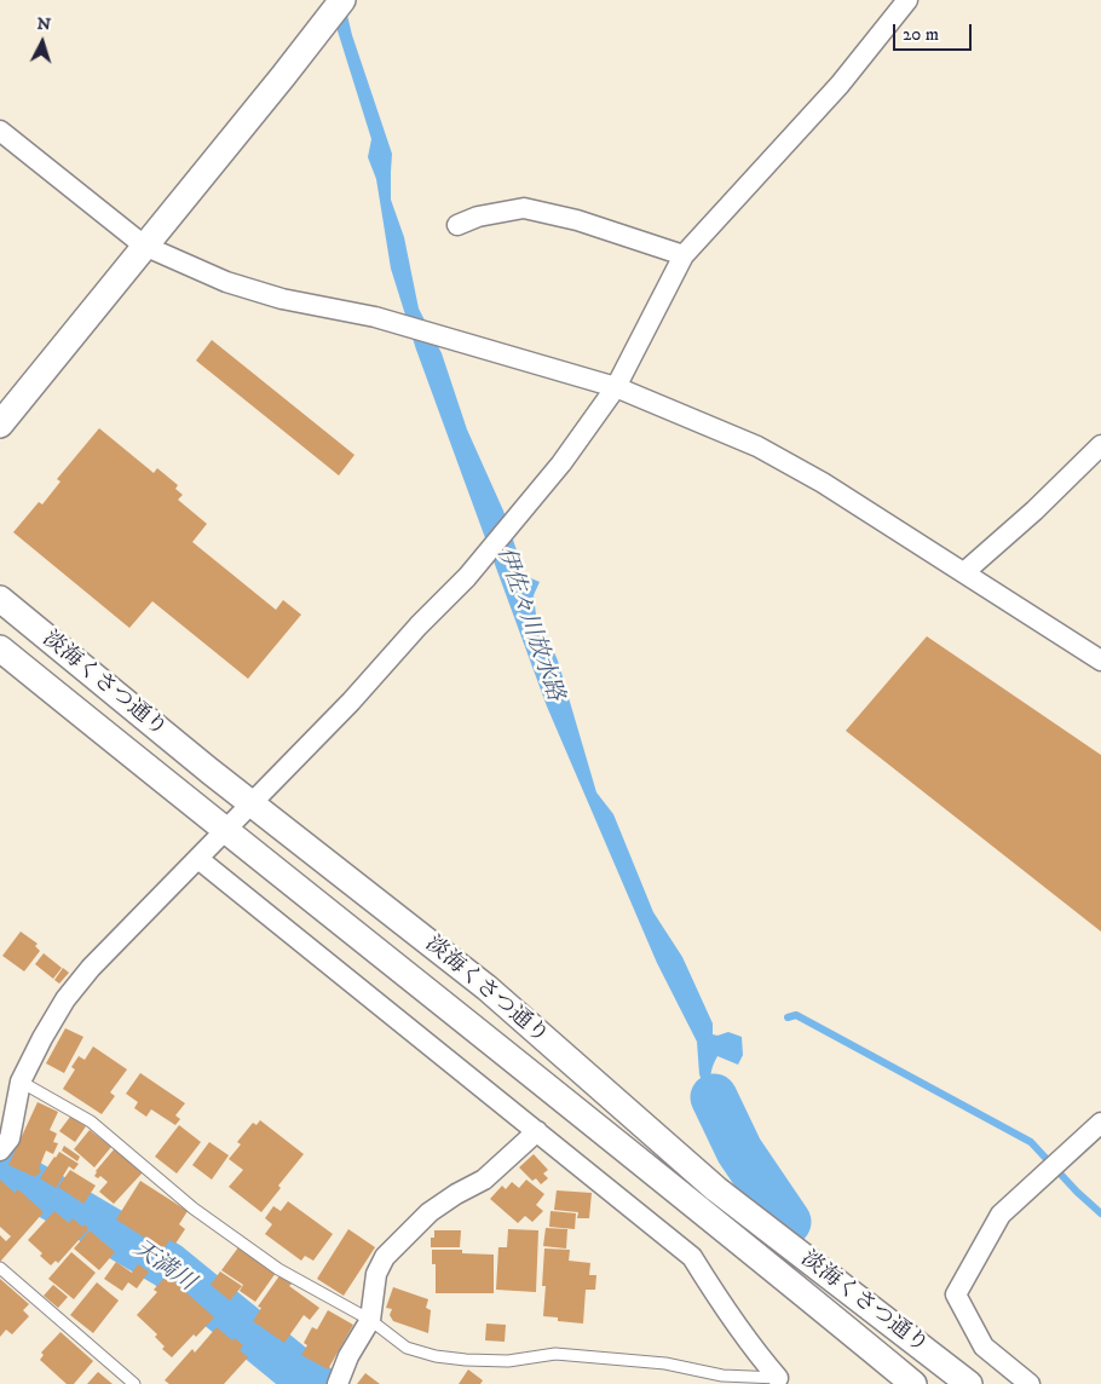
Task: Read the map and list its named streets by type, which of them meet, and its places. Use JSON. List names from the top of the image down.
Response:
{
  "streets": {
    "street": ["淡海くさつ通り"]
  },
  "water": ["伊佐々川放水路", "天満川"],
  "scale_bar": "20 m",
  "north": "top"
}
